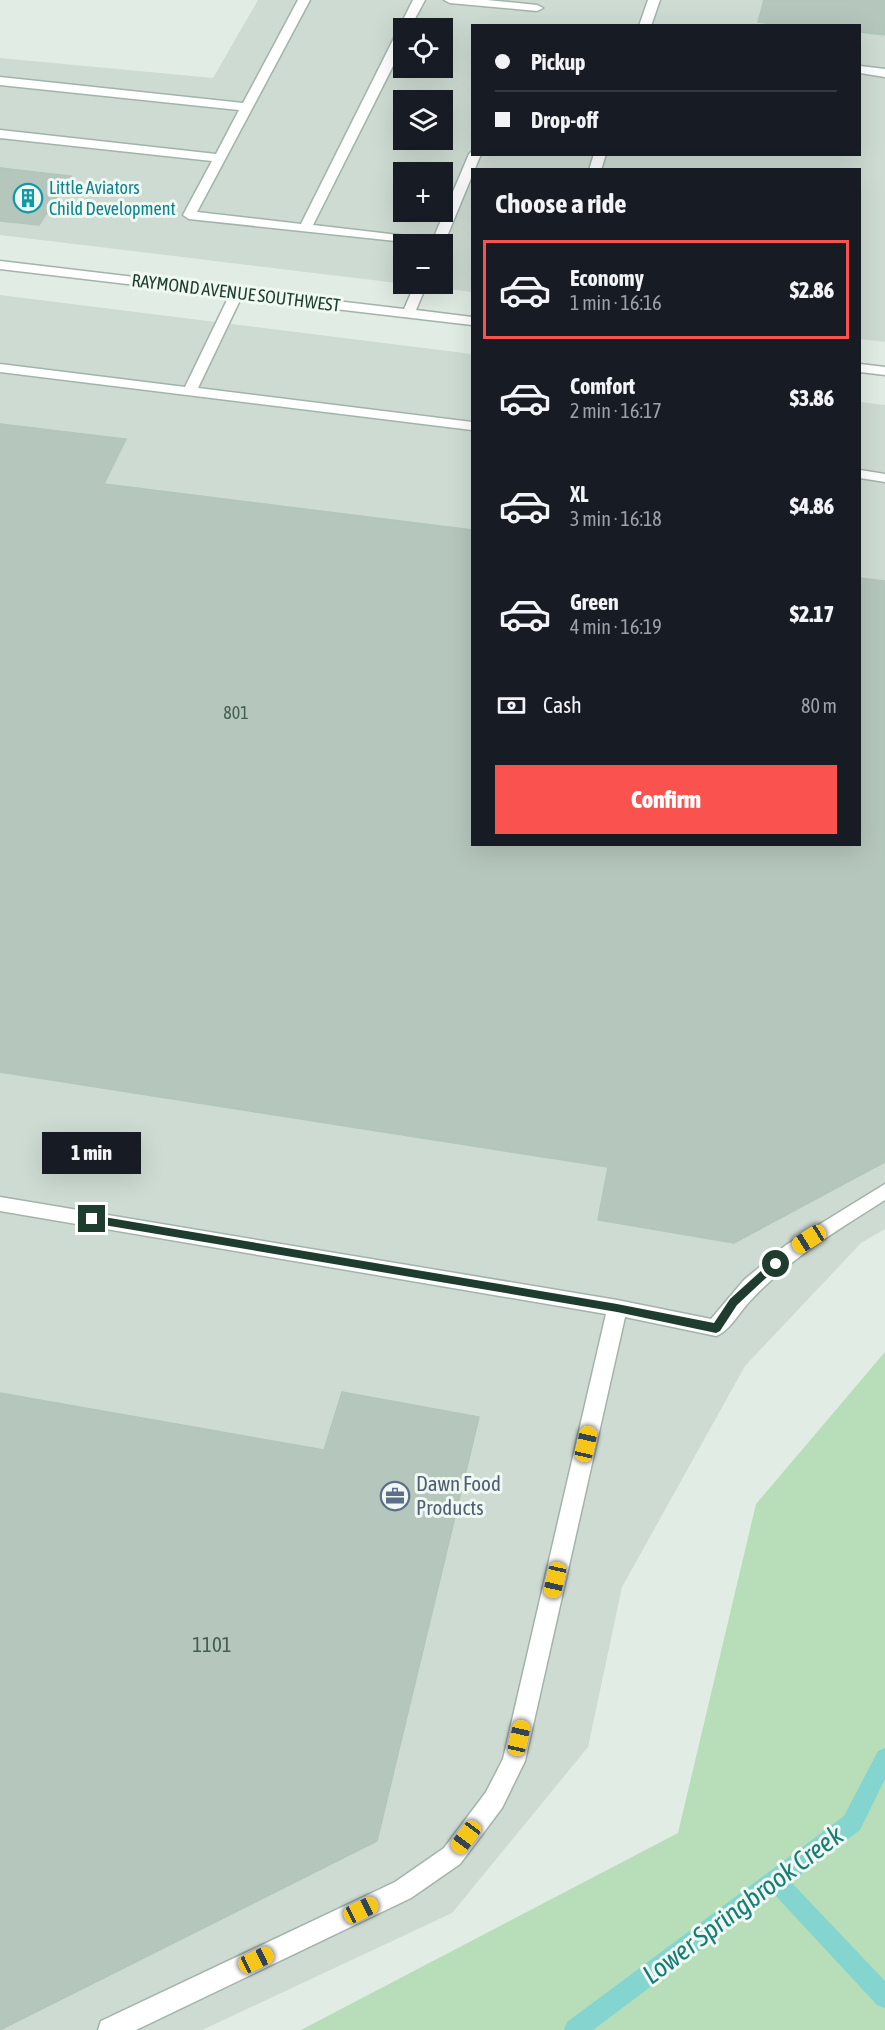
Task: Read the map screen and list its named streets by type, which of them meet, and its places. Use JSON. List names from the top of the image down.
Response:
{
  "streets": {
    "street": ["RAYMOND AVENUE SOUTHWEST"]
  },
  "water": ["Lower Springbrook Creek"],
  "places": {
    "building": ["Little Aviators Child Development"],
    "office": ["Dawn Food Products"]
  },
  "house_numbers": ["801", "1101"],
  "page": {
    "map_buttons": ["+", "−"],
    "banner": ["Pickup", "Drop-off"],
    "heading": "Choose a ride",
    "list": [
      {
        "name": "Economy",
        "note": "1 min · 16:16",
        "value": "$2.86"
      },
      {
        "name": "Comfort",
        "note": "2 min · 16:17",
        "value": "$3.86"
      },
      {
        "name": "XL",
        "note": "3 min · 16:18",
        "value": "$4.86"
      },
      {
        "name": "Green",
        "note": "4 min · 16:19",
        "value": "$2.17"
      }
    ],
    "pay": ["Cash", "80 m"],
    "buttons": "Confirm",
    "bubble": "1 min"
  }
}
